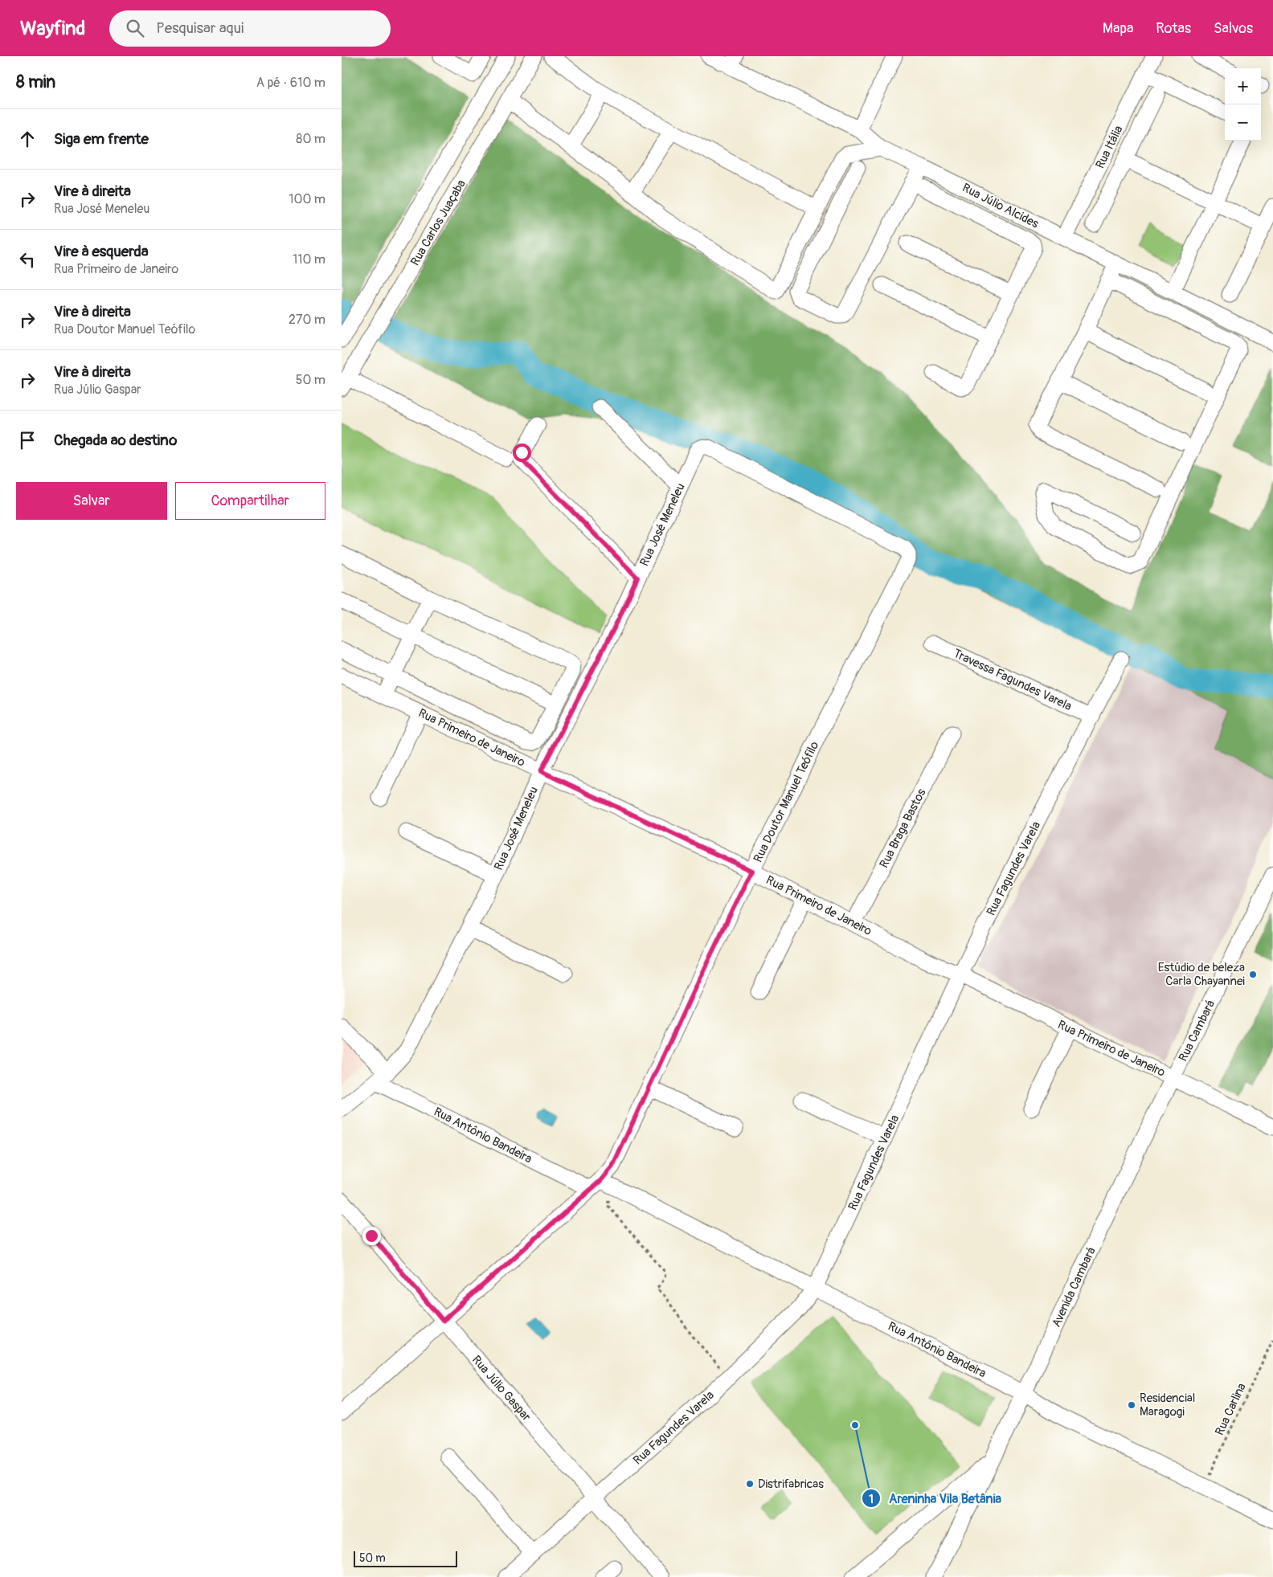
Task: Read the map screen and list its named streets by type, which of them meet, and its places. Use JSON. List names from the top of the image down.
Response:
{
  "streets": {
    "street": [
      "Rua Itália",
      "Rua Júlio Alcides",
      "Rua Carlos Juaçaba",
      "Rua José Meneleu",
      "Travessa Fagundes Varela",
      "Rua Primeiro de Janeiro",
      "Rua Doutor Manuel Teófilo",
      "Rua Braga Bastos",
      "Rua Fagundes Varela",
      "Rua Cambará",
      "Rua Antônio Bandeira",
      "Avenida Cambará",
      "Rua Júlio Gaspar"
    ],
    "path": ["Rua Carlina"]
  },
  "crossings": [
    ["Rua Itália", "Rua Júlio Alcides"],
    ["Rua José Meneleu", "Rua Primeiro de Janeiro"],
    ["Rua José Meneleu", "Rua Doutor Manuel Teófilo"],
    ["Rua José Meneleu", "Rua Antônio Bandeira"],
    ["Travessa Fagundes Varela", "Rua Fagundes Varela"],
    ["Rua Primeiro de Janeiro", "Rua Doutor Manuel Teófilo"],
    ["Rua Primeiro de Janeiro", "Rua Braga Bastos"],
    ["Rua Primeiro de Janeiro", "Rua Fagundes Varela"],
    ["Rua Primeiro de Janeiro", "Rua Cambará"],
    ["Rua Primeiro de Janeiro", "Avenida Cambará"],
    ["Rua Doutor Manuel Teófilo", "Rua Antônio Bandeira"],
    ["Rua Doutor Manuel Teófilo", "Rua Júlio Gaspar"],
    ["Rua Fagundes Varela", "Rua Antônio Bandeira"],
    ["Rua Fagundes Varela", "Rua Júlio Gaspar"],
    ["Rua Cambará", "Avenida Cambará"],
    ["Rua Antônio Bandeira", "Avenida Cambará"],
    ["Rua Antônio Bandeira", "Rua Carlina"]
  ],
  "places": [
    "Estúdio de beleza Carla Chayannei",
    "Residencial Maragogi",
    "Areninha Vila Betânia",
    "Distrifabricas"
  ],
  "scale_bar": "50 m",
  "page": {
    "header": "Wayfind",
    "search": "Pesquisar aqui",
    "nav": ["Mapa", "Rotas", "Salvos"],
    "heading": ["8 min", "A pé · 610 m"],
    "map_buttons": ["+", "−"],
    "list": [
      ["Siga em frente", "80 m"],
      ["Vire à direita", "Rua José Meneleu", "100 m"],
      ["Vire à esquerda", "Rua Primeiro de Janeiro", "110 m"],
      ["Vire à direita", "Rua Doutor Manuel Teófilo", "270 m"],
      ["Vire à direita", "Rua Júlio Gaspar", "50 m"],
      "Chegada ao destino"
    ],
    "buttons": ["Salvar", "Compartilhar"],
    "scale": "50 m"
  }
}
